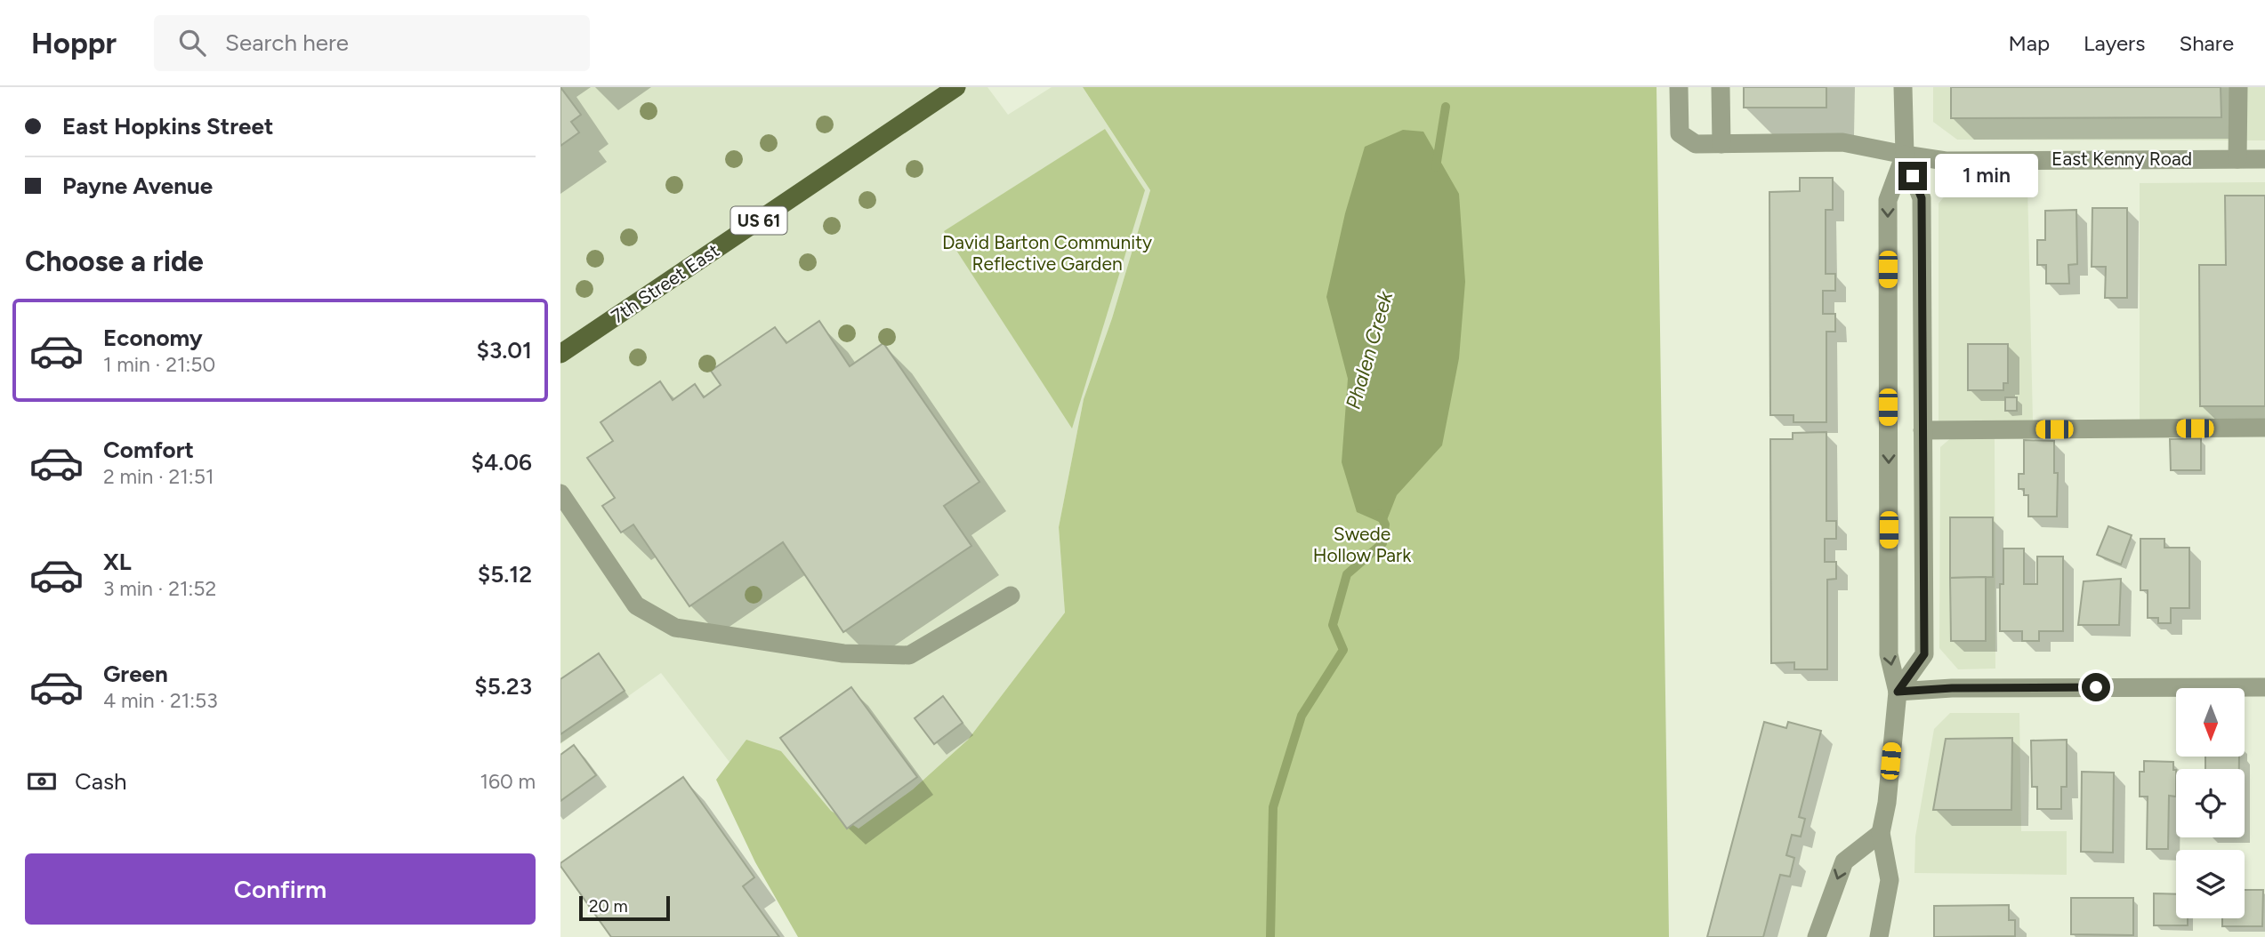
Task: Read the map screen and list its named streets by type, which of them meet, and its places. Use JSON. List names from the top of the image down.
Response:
{
  "streets": {
    "main road": ["US 61", "7th Street East"],
    "street": ["East Kenny Road"]
  },
  "water": ["Phalen Creek"],
  "parks": ["David Barton Community Reflective Garden", "Swede Hollow Park"],
  "scale_bar": "20 m",
  "north": "bottom",
  "page": {
    "header": "Hoppr",
    "search": "Search here",
    "nav": ["Map", "Layers", "Share"],
    "banner": ["East Hopkins Street", "Payne Avenue"],
    "bubble": "1 min",
    "heading": "Choose a ride",
    "list": [
      {
        "name": "Economy",
        "note": "1 min · 21:50",
        "value": "$3.01"
      },
      {
        "name": "Comfort",
        "note": "2 min · 21:51",
        "value": "$4.06"
      },
      {
        "name": "XL",
        "note": "3 min · 21:52",
        "value": "$5.12"
      },
      {
        "name": "Green",
        "note": "4 min · 21:53",
        "value": "$5.23"
      }
    ],
    "pay": ["Cash", "160 m"],
    "buttons": "Confirm",
    "scale": "20 m"
  }
}
